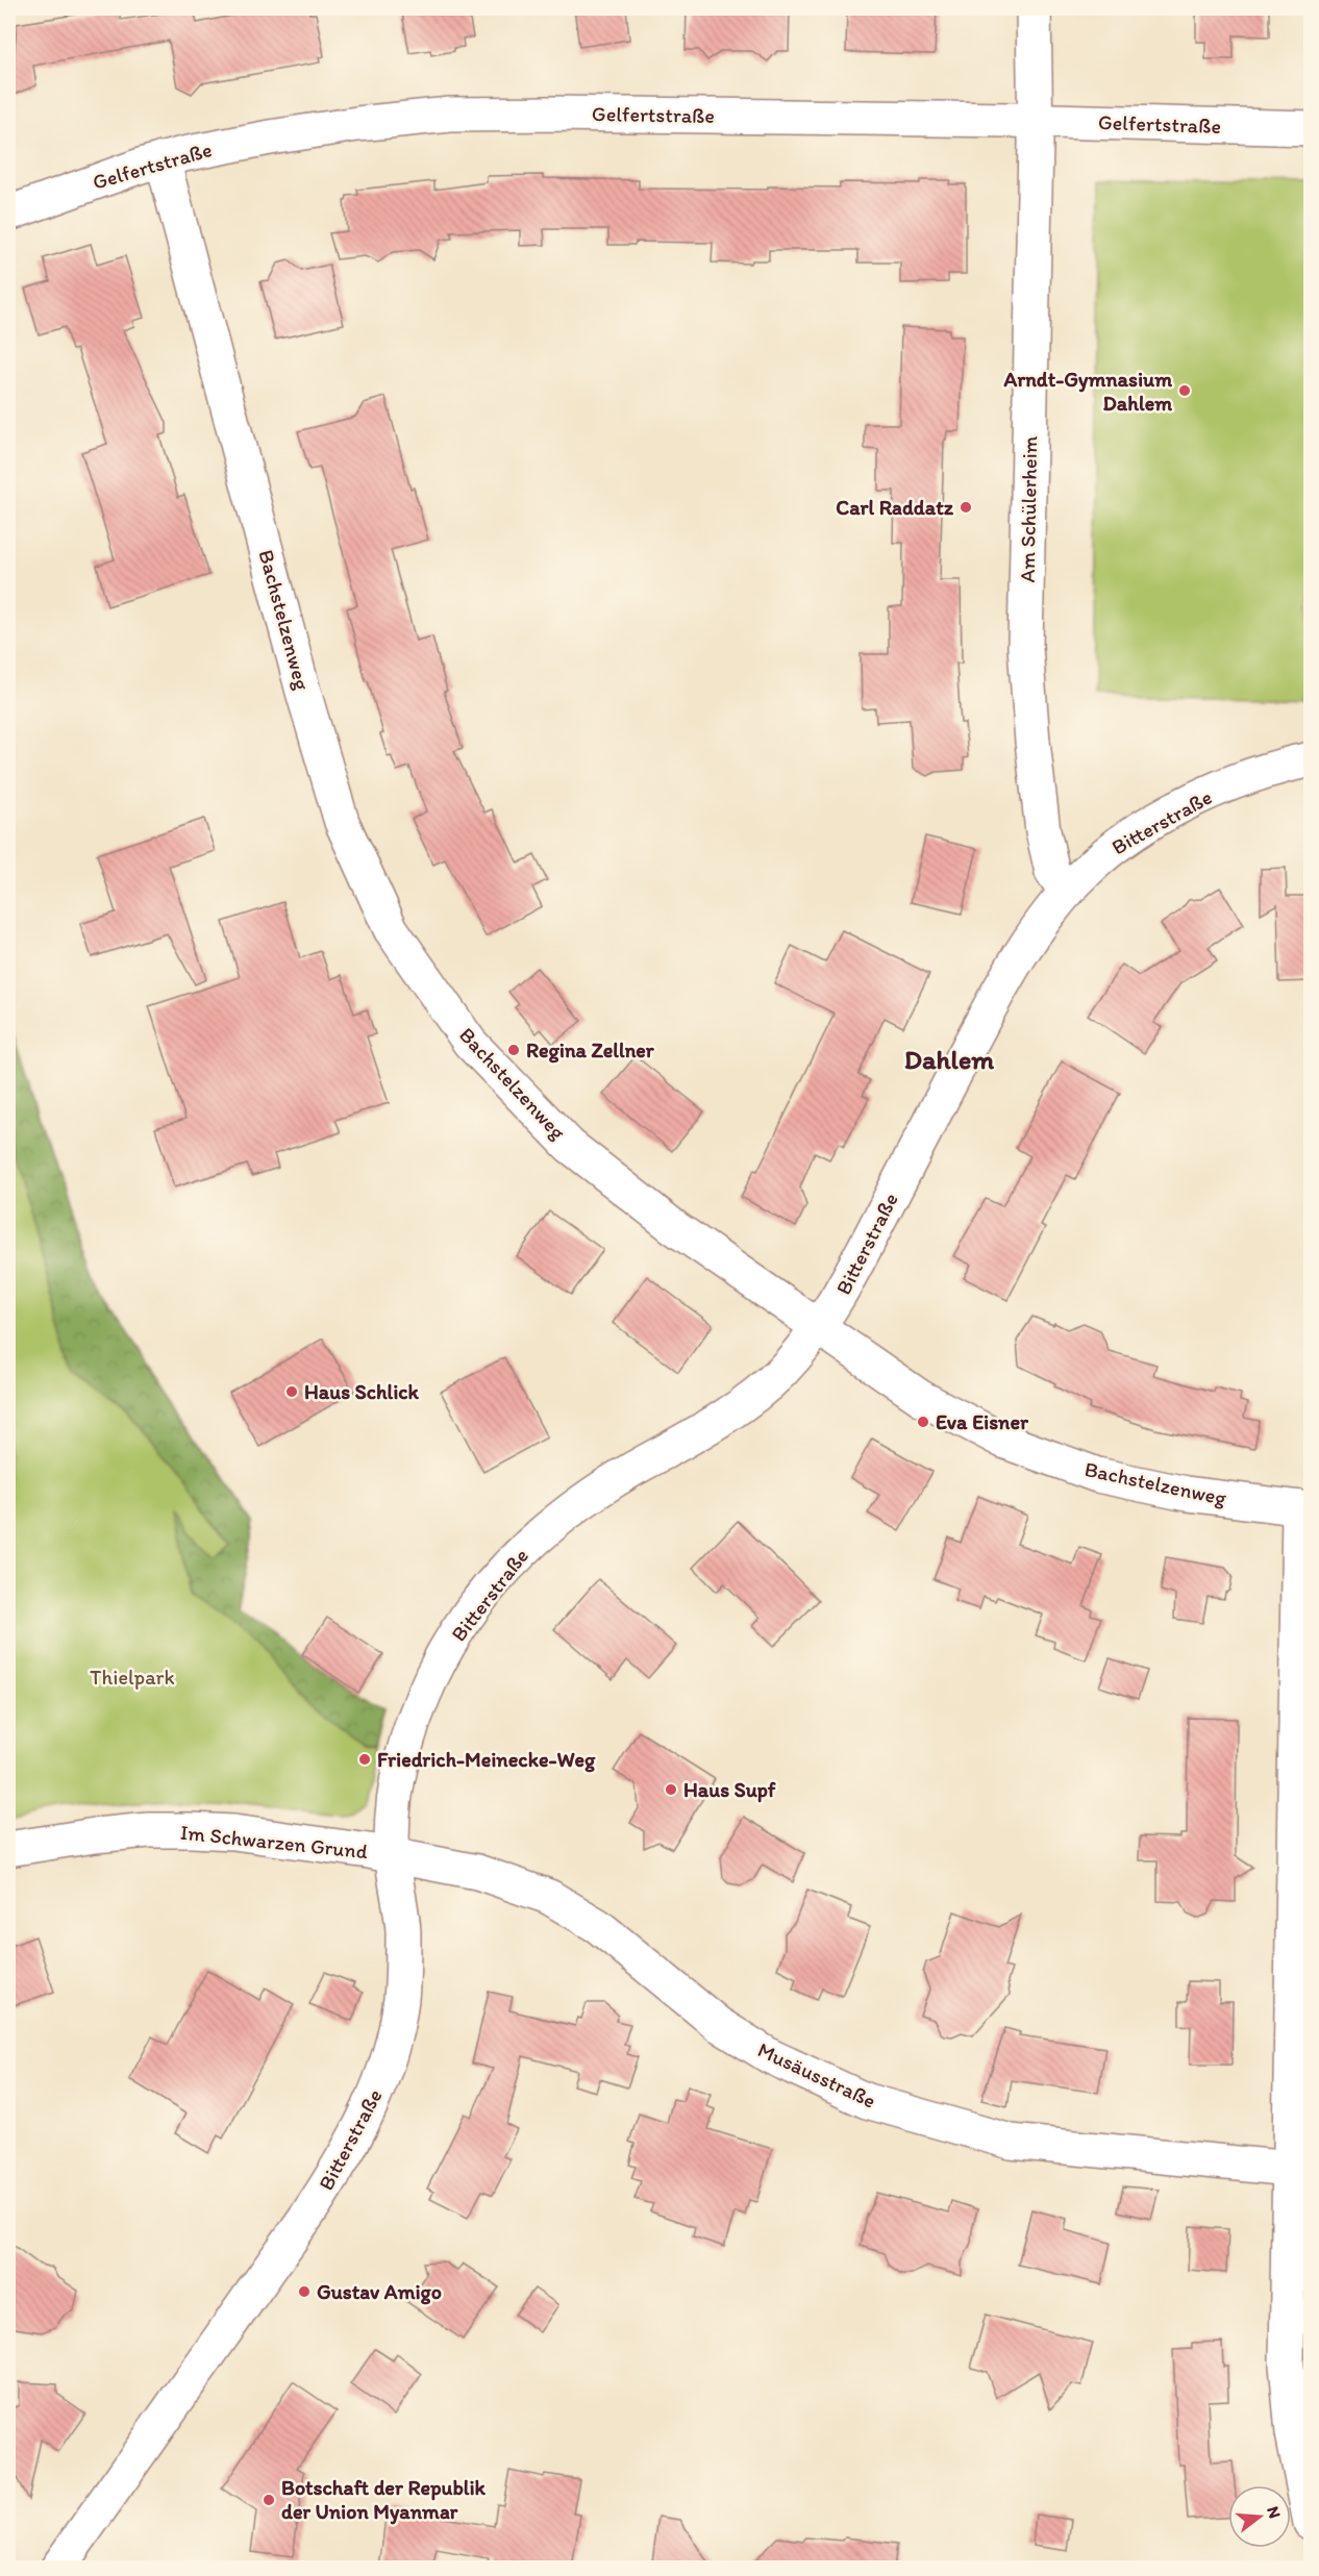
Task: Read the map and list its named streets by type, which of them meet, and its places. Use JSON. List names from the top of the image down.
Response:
{
  "streets": {
    "street": [
      "Gelfertstraße",
      "Am Schülerheim",
      "Bachstelzenweg",
      "Bitterstraße",
      "Im Schwarzen Grund",
      "Musäusstraße"
    ]
  },
  "crossings": [
    ["Gelfertstraße", "Am Schülerheim"],
    ["Gelfertstraße", "Bachstelzenweg"],
    ["Am Schülerheim", "Bitterstraße"],
    ["Bachstelzenweg", "Bitterstraße"],
    ["Bitterstraße", "Im Schwarzen Grund"],
    ["Bitterstraße", "Musäusstraße"],
    ["Im Schwarzen Grund", "Musäusstraße"]
  ],
  "districts": ["Dahlem"],
  "parks": ["Thielpark"],
  "places": [
    "Arndt-Gymnasium Dahlem",
    "Carl Raddatz",
    "Regina Zellner",
    "Haus Schlick",
    "Eva Eisner",
    "Friedrich-Meinecke-Weg",
    "Haus Supf",
    "Gustav Amigo",
    "Botschaft der Republik der Union Myanmar"
  ],
  "north": "right"
}
